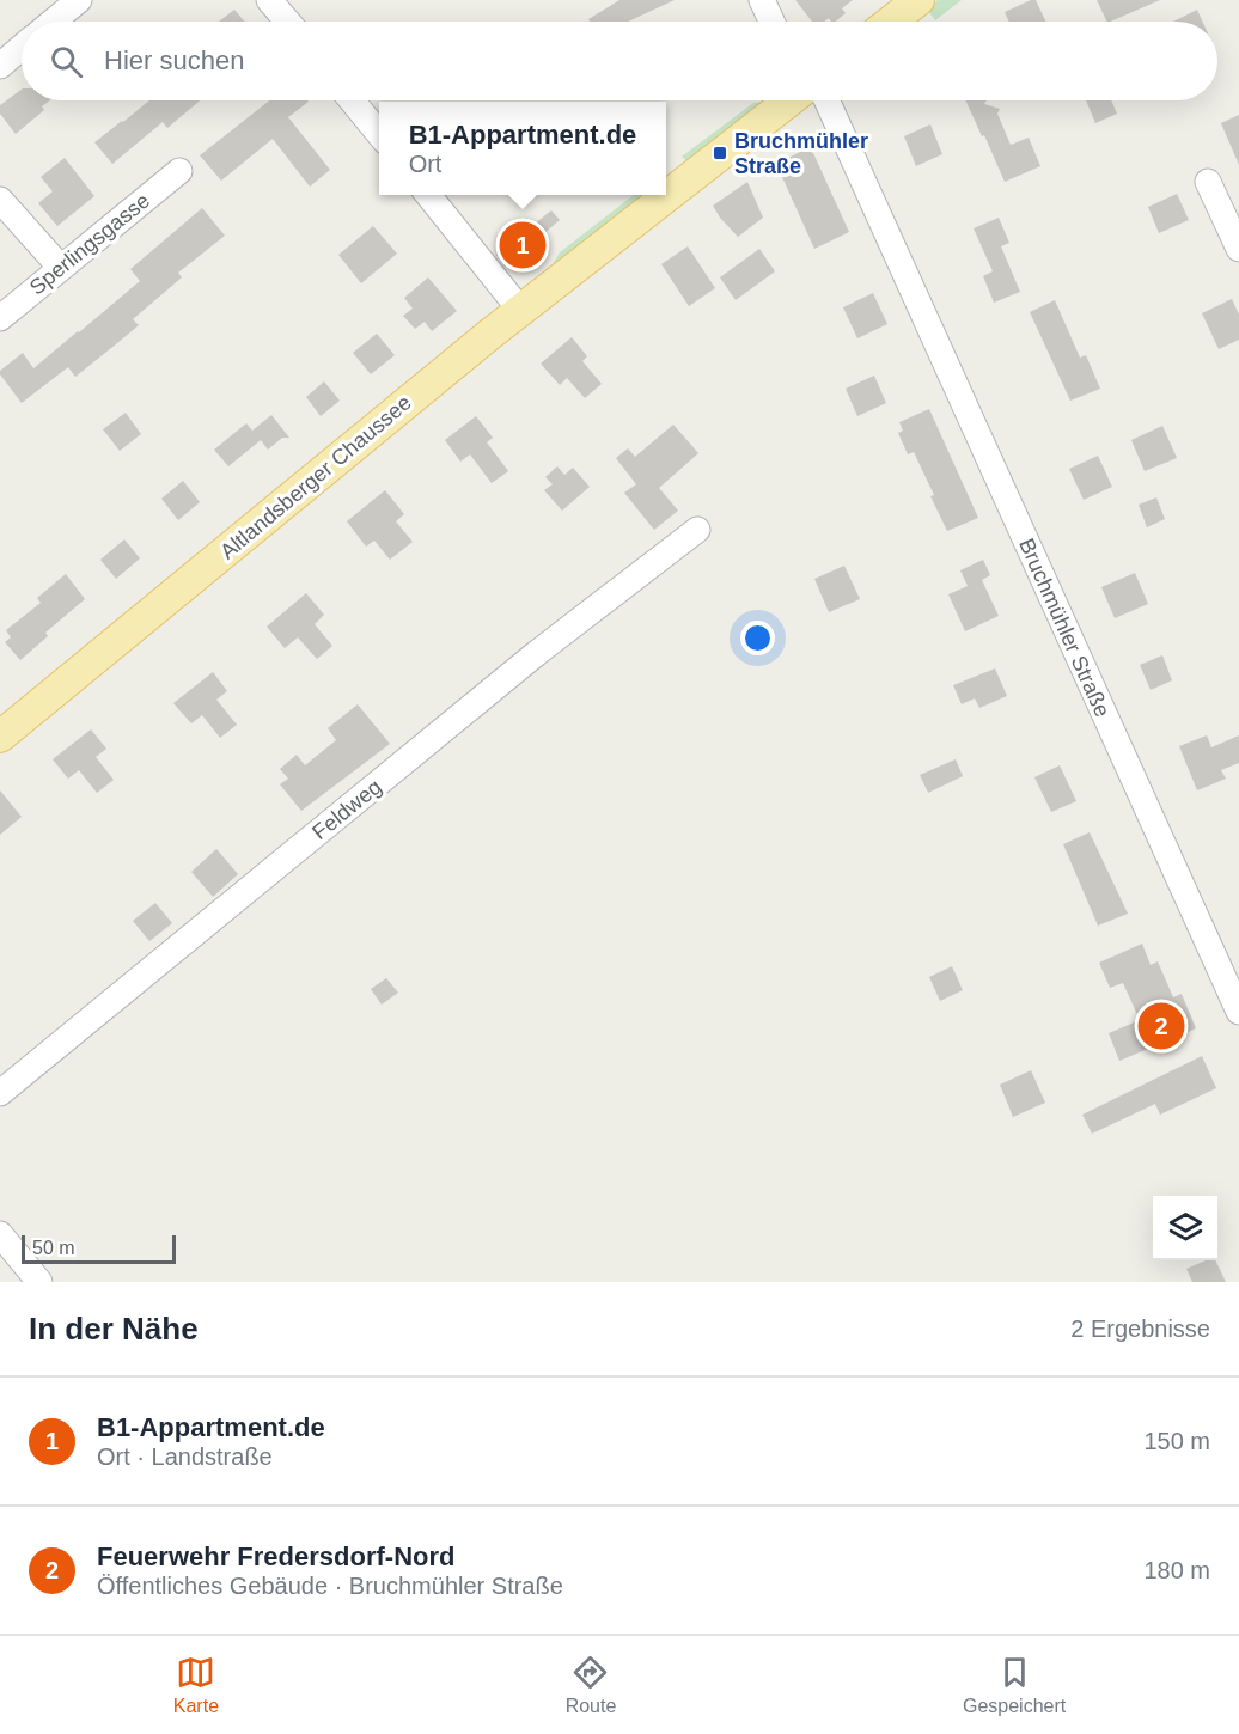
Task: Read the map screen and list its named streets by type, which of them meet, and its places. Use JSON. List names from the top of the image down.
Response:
{
  "streets": {
    "main road": ["Altlandsberger Chaussee"],
    "street": ["Sperlingsgasse", "Bruchmühler Straße", "Feldweg"]
  },
  "places": {
    "transit": ["Bruchmühler Straße"]
  },
  "scale_bar": "50 m",
  "page": {
    "search": "Hier suchen",
    "popup": ["B1-Appartment.de", "Ort"],
    "pins": ["1", "2"],
    "scale": "50 m",
    "heading": ["In der Nähe", "2 Ergebnisse"],
    "list": [
      {
        "mark": "1",
        "name": "B1-Appartment.de",
        "note": "Ort · Landstraße",
        "value": "150 m"
      },
      {
        "mark": "2",
        "name": "Feuerwehr Fredersdorf-Nord",
        "note": "Öffentliches Gebäude · Bruchmühler Straße",
        "value": "180 m"
      }
    ],
    "nav": ["Karte", "Route", "Gespeichert"]
  }
}
